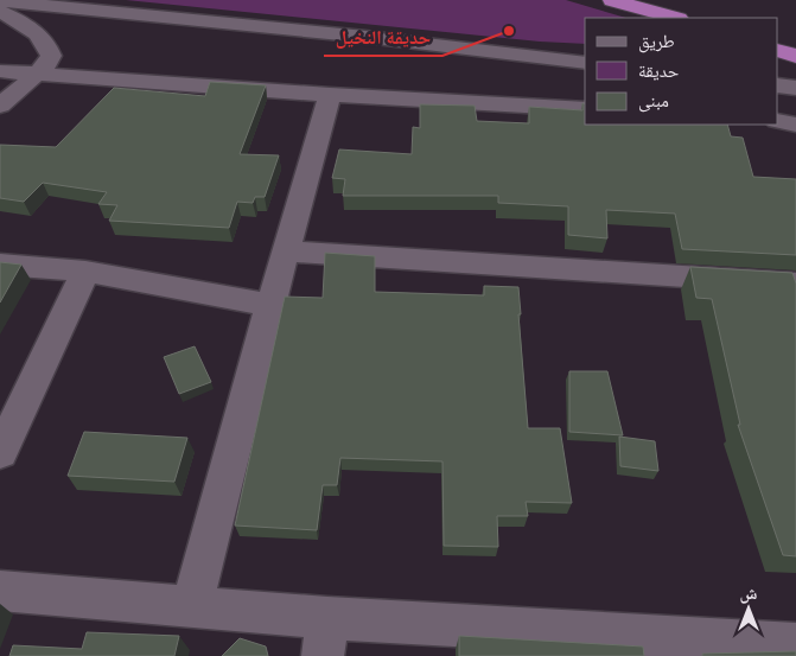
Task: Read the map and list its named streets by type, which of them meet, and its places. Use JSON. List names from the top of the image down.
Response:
{
  "places": ["حديقة النخيل"],
  "legend": ["طريق", "حديقة", "مبنى"],
  "north": "top"
}
